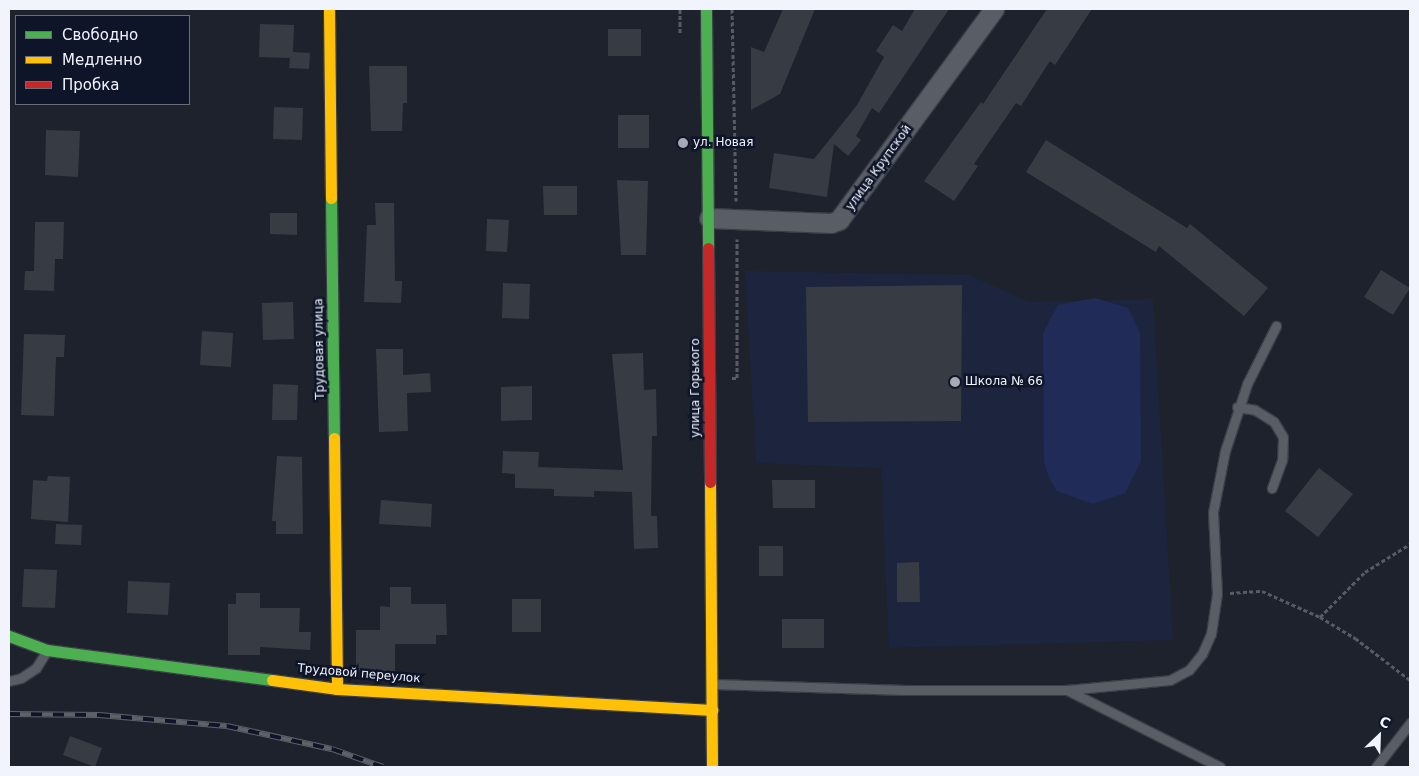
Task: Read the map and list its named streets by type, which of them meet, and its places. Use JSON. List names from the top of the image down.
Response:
{
  "streets": {
    "street": [
      "улица Крупской",
      "Трудовая улица",
      "улица Горького",
      "Трудовой переулок"
    ]
  },
  "crossings": [
    ["улица Крупской", "улица Горького"],
    ["Трудовая улица", "Трудовой переулок"],
    ["улица Горького", "Трудовой переулок"]
  ],
  "places": ["ул. Новая", "Школа № 66"],
  "legend": ["Свободно", "Медленно", "Пробка"],
  "north": "top right"
}
